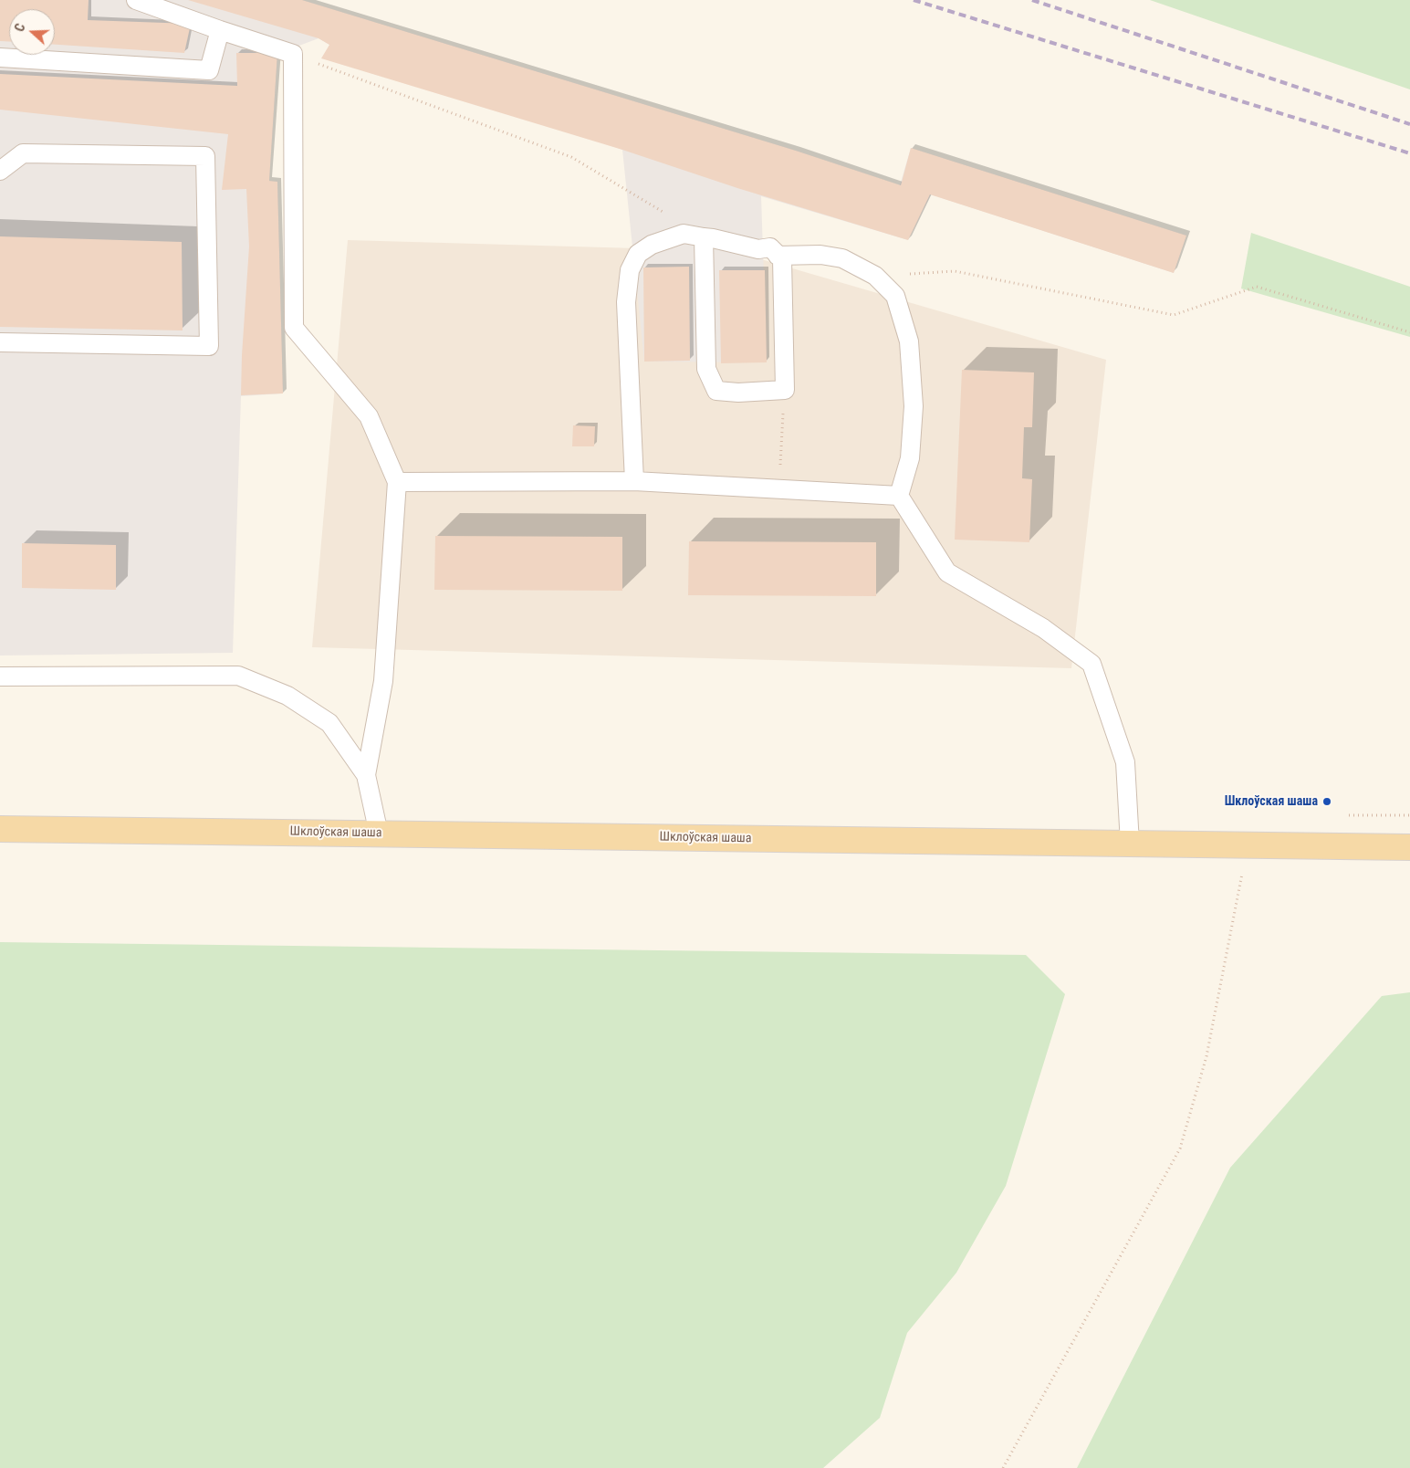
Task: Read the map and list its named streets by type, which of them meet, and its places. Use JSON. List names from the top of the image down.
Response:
{
  "streets": {
    "main road": ["Шклоўская шаша"]
  },
  "places": ["Шклоўская шаша"],
  "north": "left"
}
